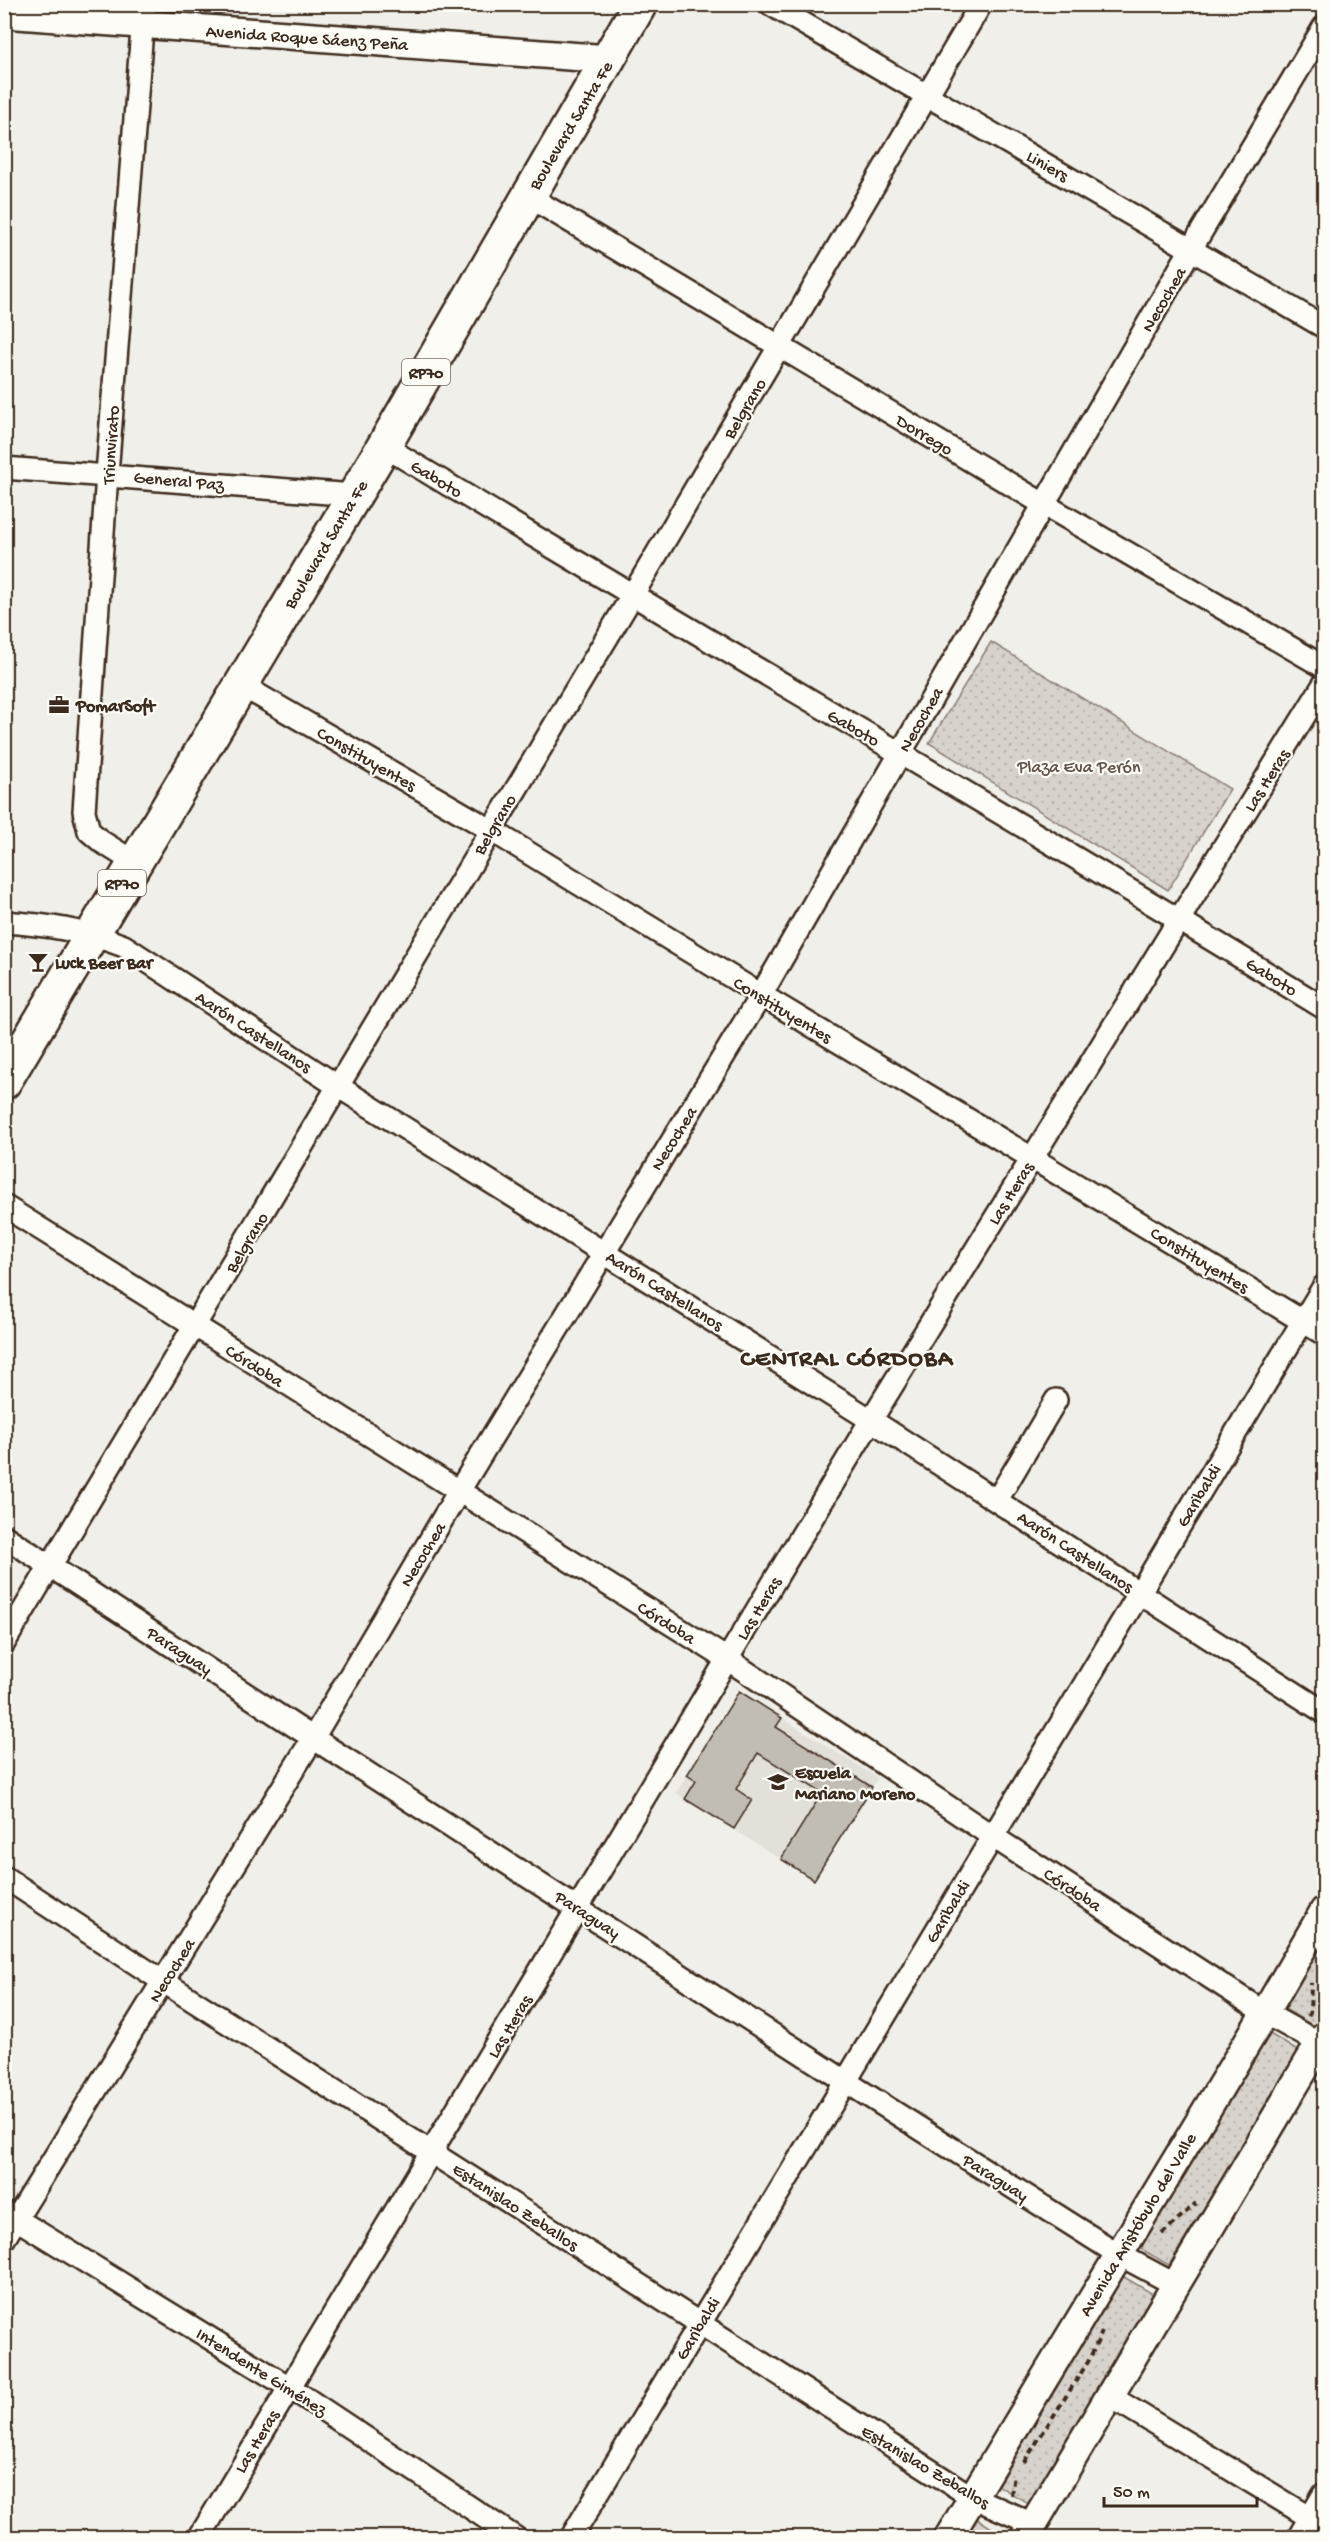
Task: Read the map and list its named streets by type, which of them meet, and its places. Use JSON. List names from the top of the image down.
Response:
{
  "streets": {
    "main road": ["Boulevard Santa Fe", "RP70"],
    "street": [
      "Avenida Roque Sáenz Peña",
      "Liniers",
      "Necochea",
      "Belgrano",
      "Dorrego",
      "Triunvirato",
      "Gaboto",
      "General Paz",
      "Constituyentes",
      "Las Heras",
      "Aarón Castellanos",
      "Córdoba",
      "Garibaldi",
      "Paraguay",
      "Estanislao Zeballos",
      "Avenida Aristóbulo del Valle",
      "Intendente Giménez"
    ]
  },
  "crossings": [
    ["Avenida Roque Sáenz Peña", "Boulevard Santa Fe"],
    ["Avenida Roque Sáenz Peña", "Triunvirato"],
    ["Boulevard Santa Fe", "Dorrego"],
    ["Boulevard Santa Fe", "Triunvirato"],
    ["Boulevard Santa Fe", "Gaboto"],
    ["Boulevard Santa Fe", "General Paz"],
    ["Boulevard Santa Fe", "Constituyentes"],
    ["Boulevard Santa Fe", "Aarón Castellanos"],
    ["Liniers", "Necochea"],
    ["Liniers", "Belgrano"],
    ["Necochea", "Dorrego"],
    ["Necochea", "Gaboto"],
    ["Necochea", "Constituyentes"],
    ["Necochea", "Aarón Castellanos"],
    ["Necochea", "Córdoba"],
    ["Necochea", "Paraguay"],
    ["Necochea", "Estanislao Zeballos"],
    ["Necochea", "Intendente Giménez"],
    ["Belgrano", "Dorrego"],
    ["Belgrano", "Gaboto"],
    ["Belgrano", "Constituyentes"],
    ["Belgrano", "Aarón Castellanos"],
    ["Belgrano", "Córdoba"],
    ["Belgrano", "Paraguay"],
    ["Triunvirato", "General Paz"],
    ["Gaboto", "Las Heras"],
    ["Constituyentes", "Las Heras"],
    ["Constituyentes", "Garibaldi"],
    ["Las Heras", "Aarón Castellanos"],
    ["Las Heras", "Córdoba"],
    ["Las Heras", "Paraguay"],
    ["Las Heras", "Estanislao Zeballos"],
    ["Las Heras", "Intendente Giménez"],
    ["Aarón Castellanos", "Garibaldi"],
    ["Córdoba", "Garibaldi"],
    ["Córdoba", "Avenida Aristóbulo del Valle"],
    ["Garibaldi", "Paraguay"],
    ["Garibaldi", "Estanislao Zeballos"],
    ["Paraguay", "Avenida Aristóbulo del Valle"],
    ["Estanislao Zeballos", "Avenida Aristóbulo del Valle"]
  ],
  "districts": ["CENTRAL CÓRDOBA"],
  "parks": ["Plaza Eva Perón"],
  "places": {
    "office": ["PomarSoft"],
    "bar": ["Luck Beer Bar"],
    "school or university": ["Escuela Mariano Moreno"]
  },
  "scale_bar": "50 m"
}
